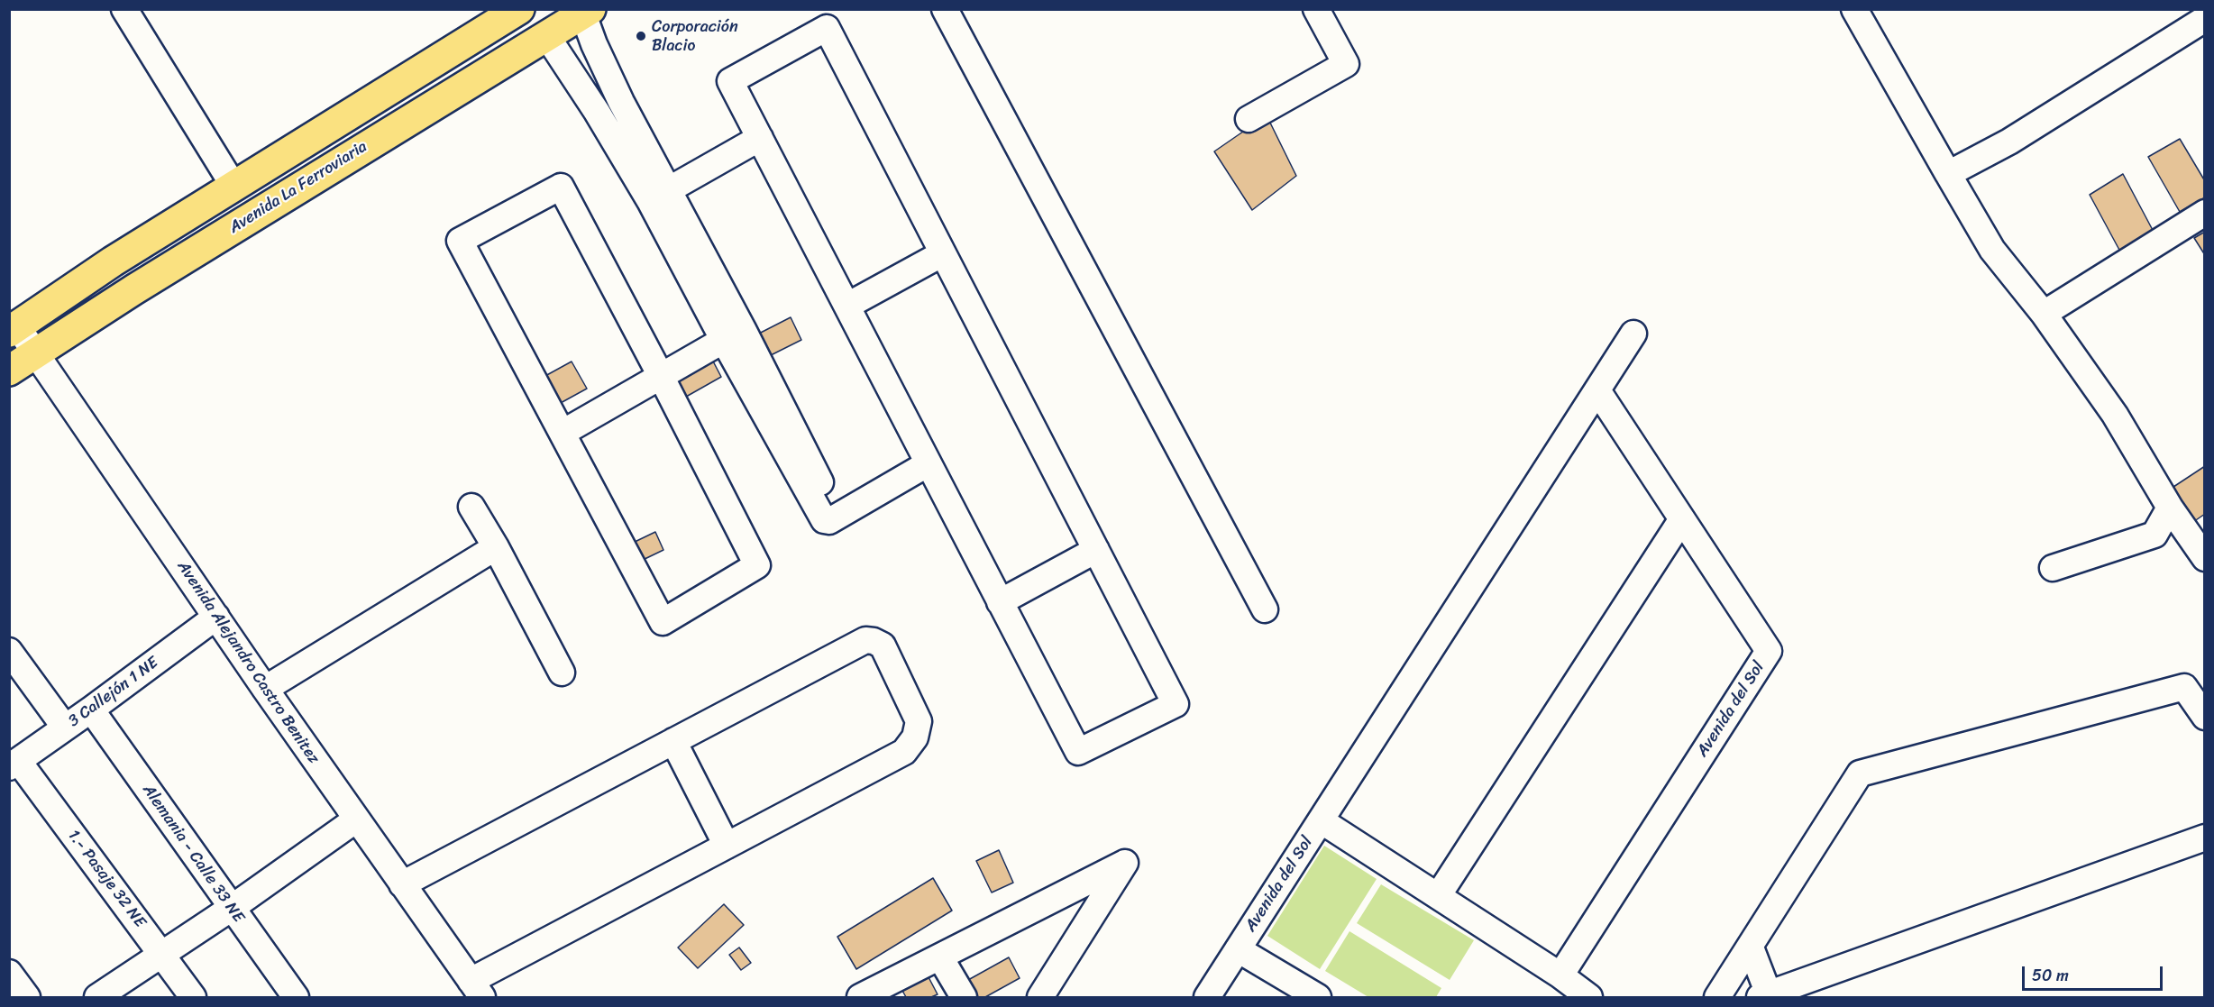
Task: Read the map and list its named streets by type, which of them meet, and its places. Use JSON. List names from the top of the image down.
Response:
{
  "streets": {
    "main road": ["Avenida La Ferroviaria"],
    "street": [
      "Avenida Alejandro Castro Benitez",
      "3 Callejón 1 NE",
      "Avenida del Sol",
      "Alemania - Calle 33 NE",
      "1.- Pasaje 32 NE"
    ]
  },
  "crossings": [
    ["Avenida La Ferroviaria", "Avenida Alejandro Castro Benitez"],
    ["Avenida Alejandro Castro Benitez", "3 Callejón 1 NE"],
    ["3 Callejón 1 NE", "Alemania - Calle 33 NE"],
    ["3 Callejón 1 NE", "1.- Pasaje 32 NE"]
  ],
  "places": ["Corporación Blacio"],
  "scale_bar": "50 m"
}
